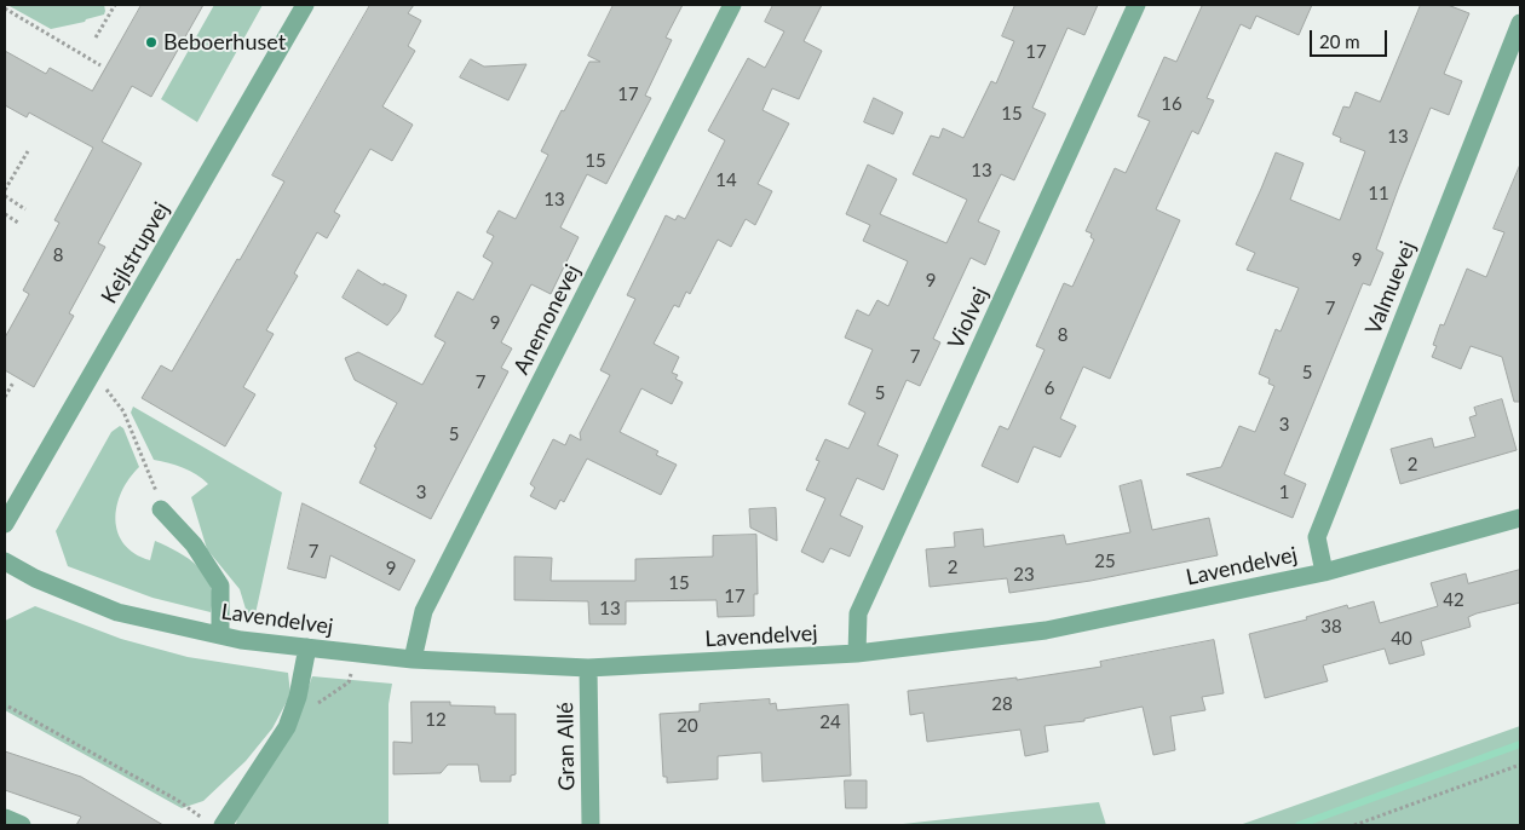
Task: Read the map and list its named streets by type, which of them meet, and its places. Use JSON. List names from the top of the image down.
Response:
{
  "streets": {
    "street": [
      "Kejlstrupvej",
      "Valmuevej",
      "Violvej",
      "Anemonevej",
      "Lavendelvej",
      "Gran Allé"
    ]
  },
  "crossings": [
    ["Valmuevej", "Lavendelvej"],
    ["Violvej", "Lavendelvej"],
    ["Anemonevej", "Lavendelvej"],
    ["Lavendelvej", "Gran Allé"]
  ],
  "places": ["Beboerhuset"],
  "house_numbers": [
    "17",
    "17",
    "16",
    "15",
    "13",
    "15",
    "13",
    "14",
    "11",
    "13",
    "8",
    "9",
    "9",
    "7",
    "9",
    "8",
    "7",
    "5",
    "7",
    "6",
    "5",
    "3",
    "5",
    "2",
    "3",
    "1",
    "7",
    "25",
    "2",
    "9",
    "23",
    "15",
    "17",
    "42",
    "13",
    "38",
    "40",
    "28",
    "12",
    "24",
    "20"
  ],
  "scale_bar": "20 m"
}
